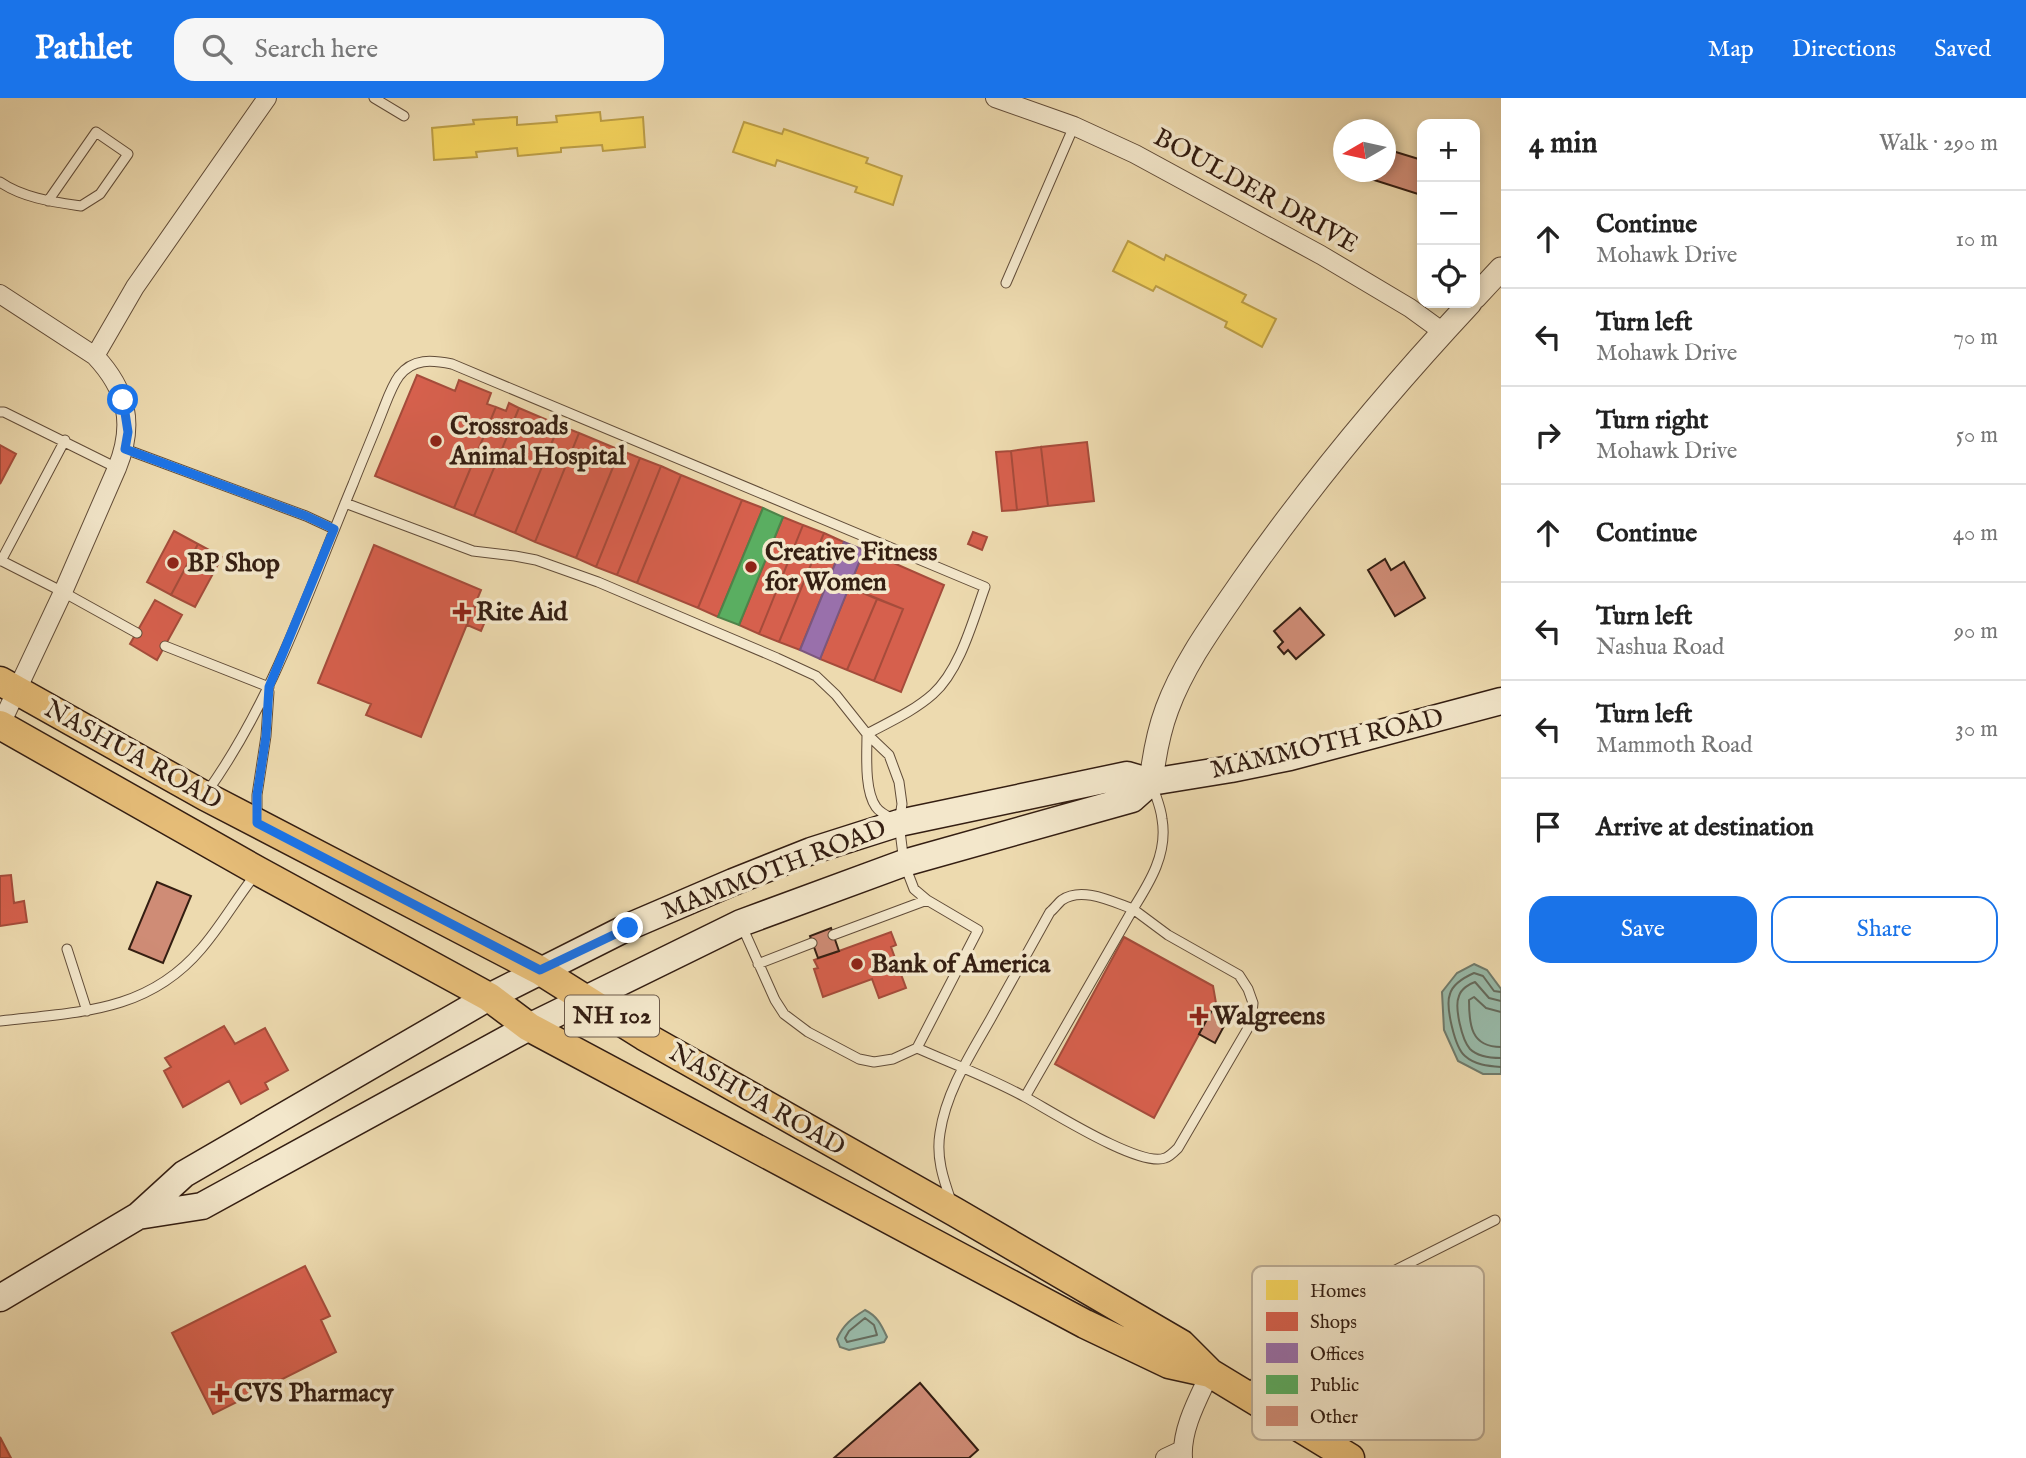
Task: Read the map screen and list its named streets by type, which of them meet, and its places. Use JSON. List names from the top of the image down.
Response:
{
  "streets": {
    "main road": ["MAMMOTH ROAD", "NASHUA ROAD", "NH 102"],
    "street": ["BOULDER DRIVE"]
  },
  "crossings": [
    ["MAMMOTH ROAD", "NASHUA ROAD"]
  ],
  "places": {
    "other": [
      "Crossroads Animal Hospital",
      "BP Shop",
      "Creative Fitness for Women",
      "Bank of America"
    ],
    "health": ["Rite Aid", "Walgreens", "CVS Pharmacy"]
  },
  "legend": [
    "Homes",
    "Shops",
    "Offices",
    "Public",
    "Other"
  ],
  "north": "left",
  "page": {
    "header": "Pathlet",
    "search": "Search here",
    "nav": ["Map", "Directions", "Saved"],
    "heading": ["4 min", "Walk · 290 m"],
    "map_buttons": ["+", "−"],
    "list": [
      ["Continue", "Mohawk Drive", "10 m"],
      ["Turn left", "Mohawk Drive", "70 m"],
      ["Turn right", "Mohawk Drive", "50 m"],
      ["Continue", "40 m"],
      ["Turn left", "Nashua Road", "90 m"],
      ["Turn left", "Mammoth Road", "30 m"],
      "Arrive at destination"
    ],
    "buttons": ["Save", "Share"]
  }
}
